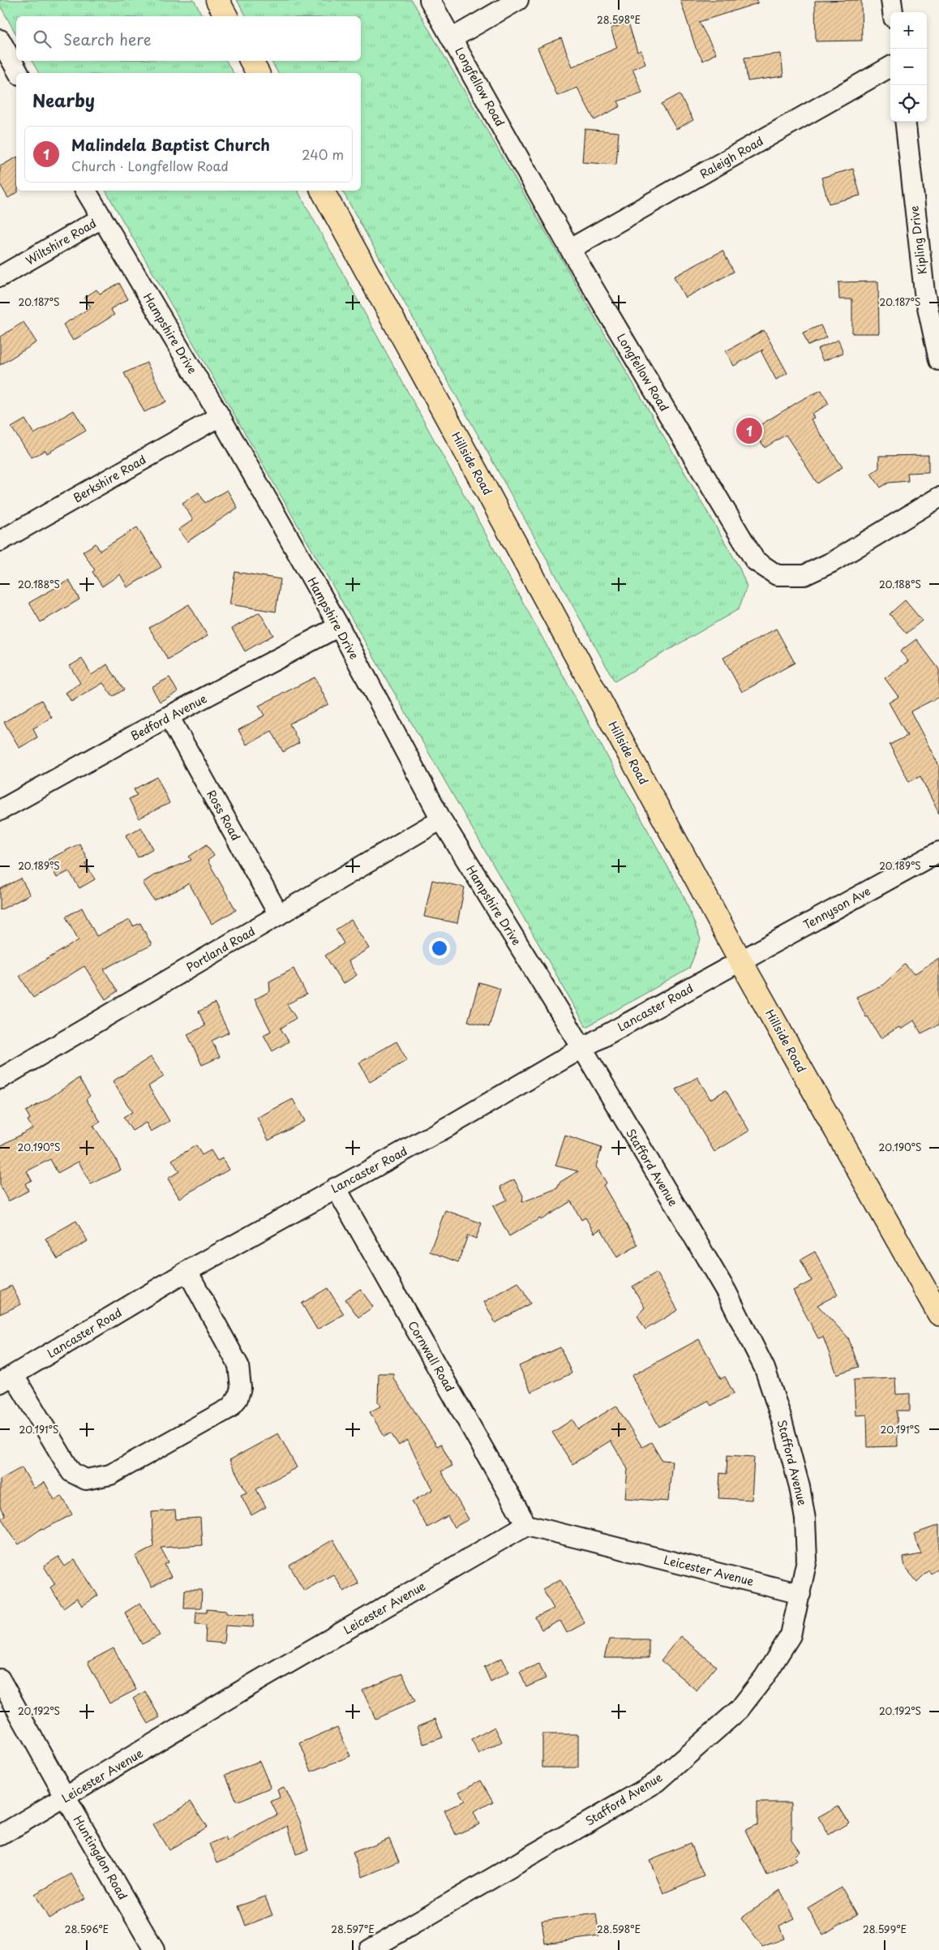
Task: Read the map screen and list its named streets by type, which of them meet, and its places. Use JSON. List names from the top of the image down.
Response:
{
  "streets": {
    "main road": ["Hillside Road"],
    "street": [
      "Longfellow Road",
      "Raleigh Road",
      "Kipling Drive",
      "Wiltshire Road",
      "Hampshire Drive",
      "Berkshire Road",
      "Bedford Avenue",
      "Ross Road",
      "Tennyson Ave",
      "Portland Road",
      "Lancaster Road",
      "Stafford Avenue",
      "Cornwall Road",
      "Leicester Avenue",
      "Huntingdon Road"
    ]
  },
  "crossings": [
    ["Longfellow Road", "Raleigh Road"],
    ["Wiltshire Road", "Hampshire Drive"],
    ["Hampshire Drive", "Berkshire Road"],
    ["Hampshire Drive", "Bedford Avenue"],
    ["Hampshire Drive", "Portland Road"],
    ["Hampshire Drive", "Lancaster Road"],
    ["Hampshire Drive", "Stafford Avenue"],
    ["Hillside Road", "Tennyson Ave"],
    ["Hillside Road", "Lancaster Road"],
    ["Bedford Avenue", "Ross Road"],
    ["Ross Road", "Portland Road"],
    ["Tennyson Ave", "Lancaster Road"],
    ["Lancaster Road", "Stafford Avenue"],
    ["Lancaster Road", "Cornwall Road"],
    ["Stafford Avenue", "Leicester Avenue"],
    ["Cornwall Road", "Leicester Avenue"],
    ["Leicester Avenue", "Huntingdon Road"]
  ],
  "page": {
    "map_buttons": ["+", "−"],
    "search": "Search here",
    "heading": "Nearby",
    "list": [
      {
        "mark": "1",
        "name": "Malindela Baptist Church",
        "note": "Church · Longfellow Road",
        "value": "240 m"
      }
    ],
    "pins": "1"
  },
  "coordinates": [
    "28.598°E",
    "20.187°S",
    "20.188°S",
    "20.189°S",
    "20.190°S",
    "20.191°S",
    "20.192°S",
    "28.596°E",
    "28.597°E",
    "28.599°E"
  ]
}
